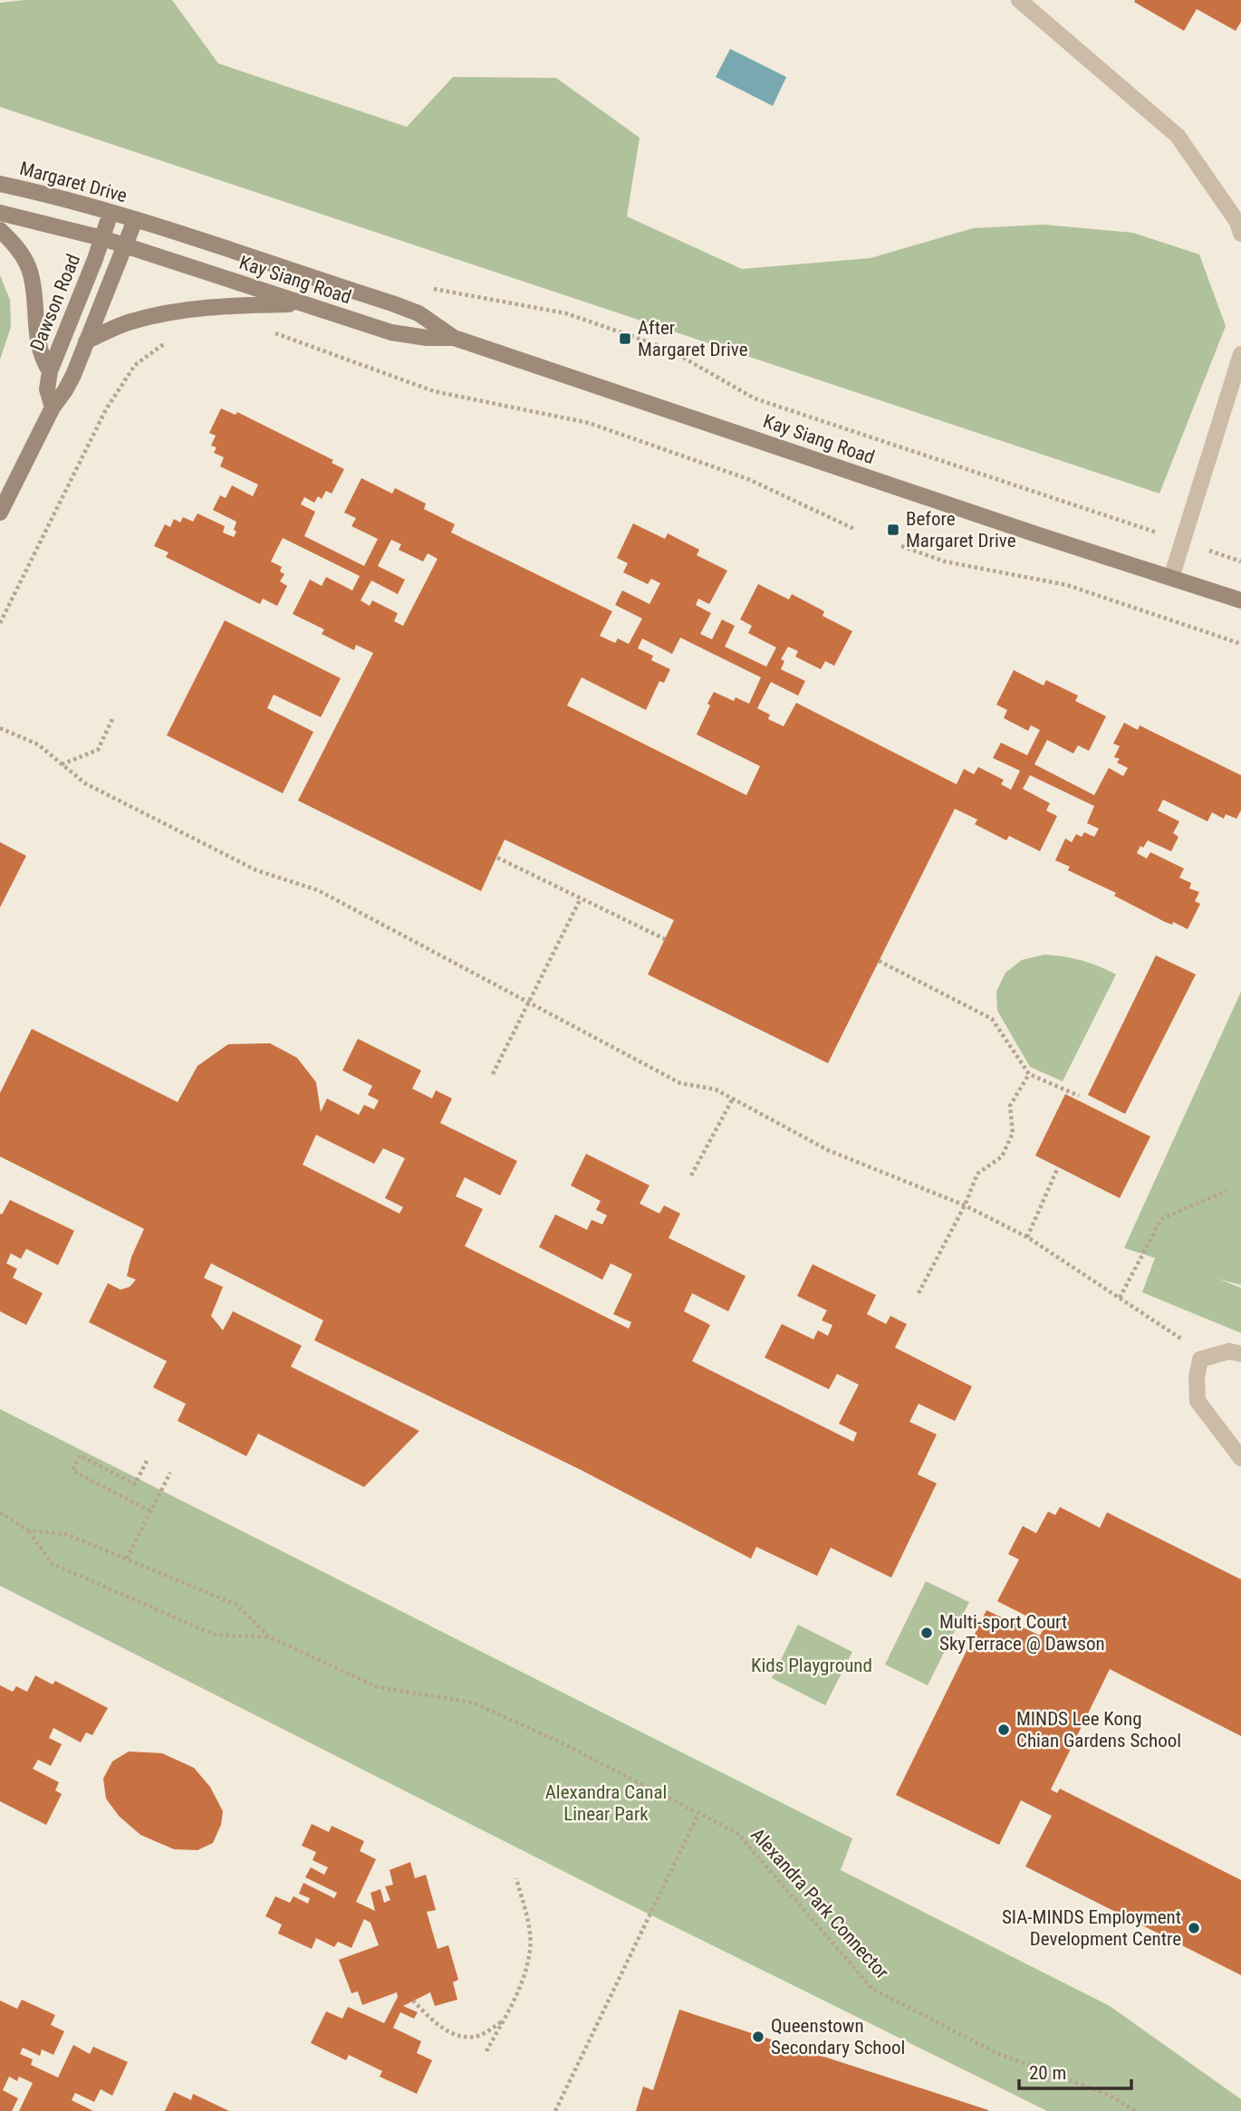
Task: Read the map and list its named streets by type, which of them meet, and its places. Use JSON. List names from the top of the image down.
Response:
{
  "streets": {
    "street": ["Margaret Drive", "Kay Siang Road", "Dawson Road"],
    "path": ["Alexandra Park Connector"]
  },
  "crossings": [
    ["Margaret Drive", "Kay Siang Road"],
    ["Margaret Drive", "Dawson Road"]
  ],
  "parks": ["Kids Playground", "Alexandra Canal Linear Park"],
  "places": {
    "transit": ["After Margaret Drive", "Before Margaret Drive"],
    "other": [
      "Multi-sport Court SkyTerrace @ Dawson",
      "MINDS Lee Kong Chian Gardens School",
      "SIA-MINDS Employment Development Centre",
      "Queenstown Secondary School"
    ]
  },
  "scale_bar": "20 m"
}
